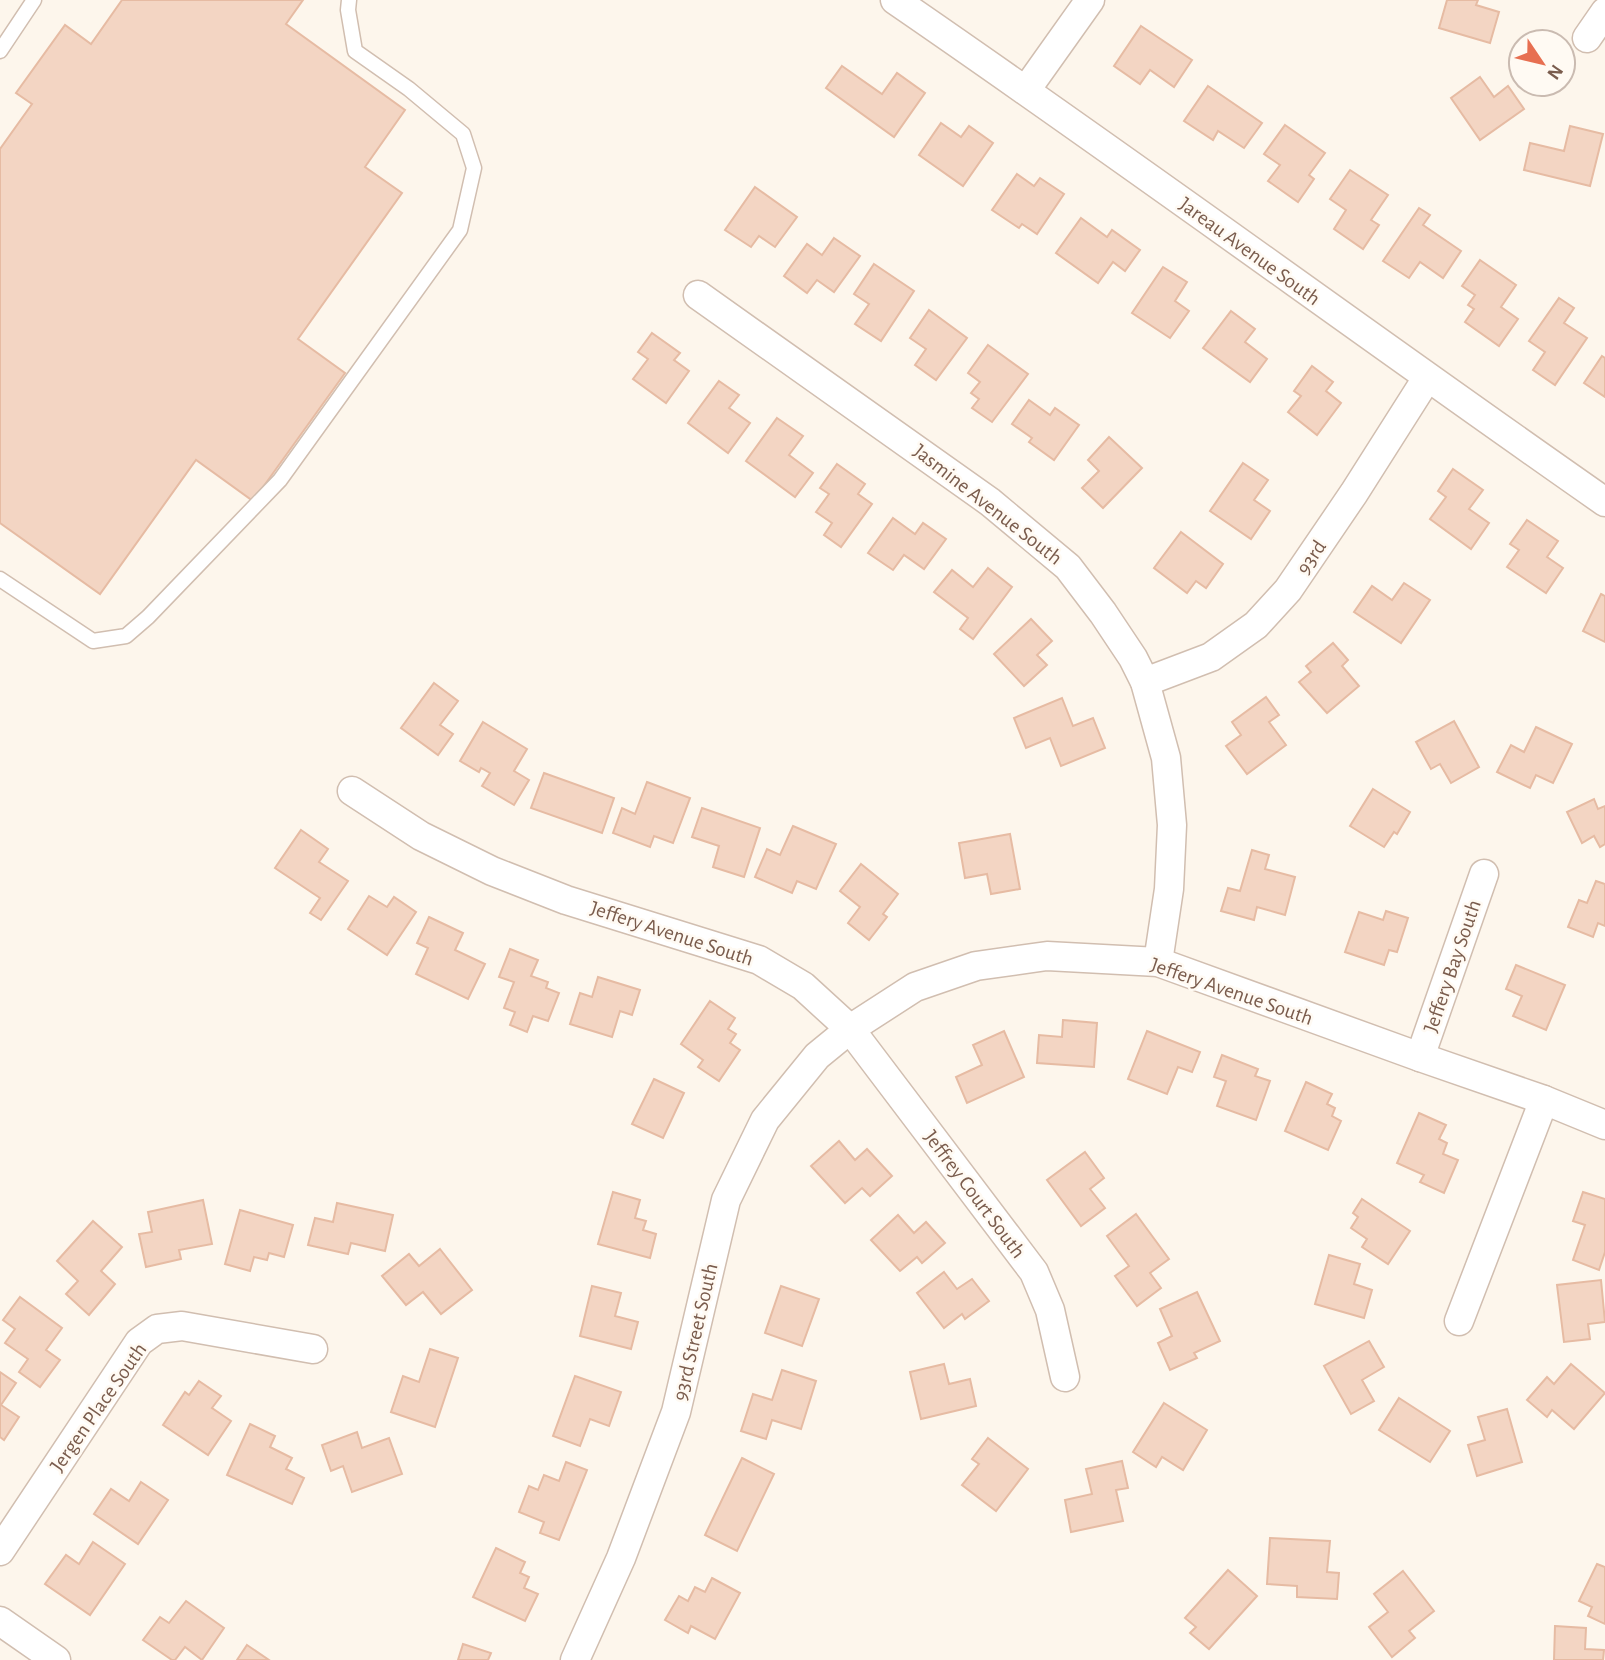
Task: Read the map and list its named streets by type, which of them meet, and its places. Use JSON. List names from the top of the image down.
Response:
{
  "streets": {
    "street": [
      "Jareau Avenue South",
      "Jasmine Avenue South",
      "93rd",
      "Jeffery Avenue South",
      "Jeffery Bay South",
      "Jeffrey Court South",
      "93rd Street South",
      "Jergen Place South"
    ]
  },
  "crossings": [
    ["Jareau Avenue South", "93rd"],
    ["Jasmine Avenue South", "93rd"],
    ["Jasmine Avenue South", "Jeffery Avenue South"],
    ["Jeffery Avenue South", "Jeffery Bay South"],
    ["Jeffery Avenue South", "Jeffrey Court South"],
    ["Jeffery Avenue South", "93rd Street South"],
    ["Jeffrey Court South", "93rd Street South"]
  ],
  "north": "bottom right"
}
